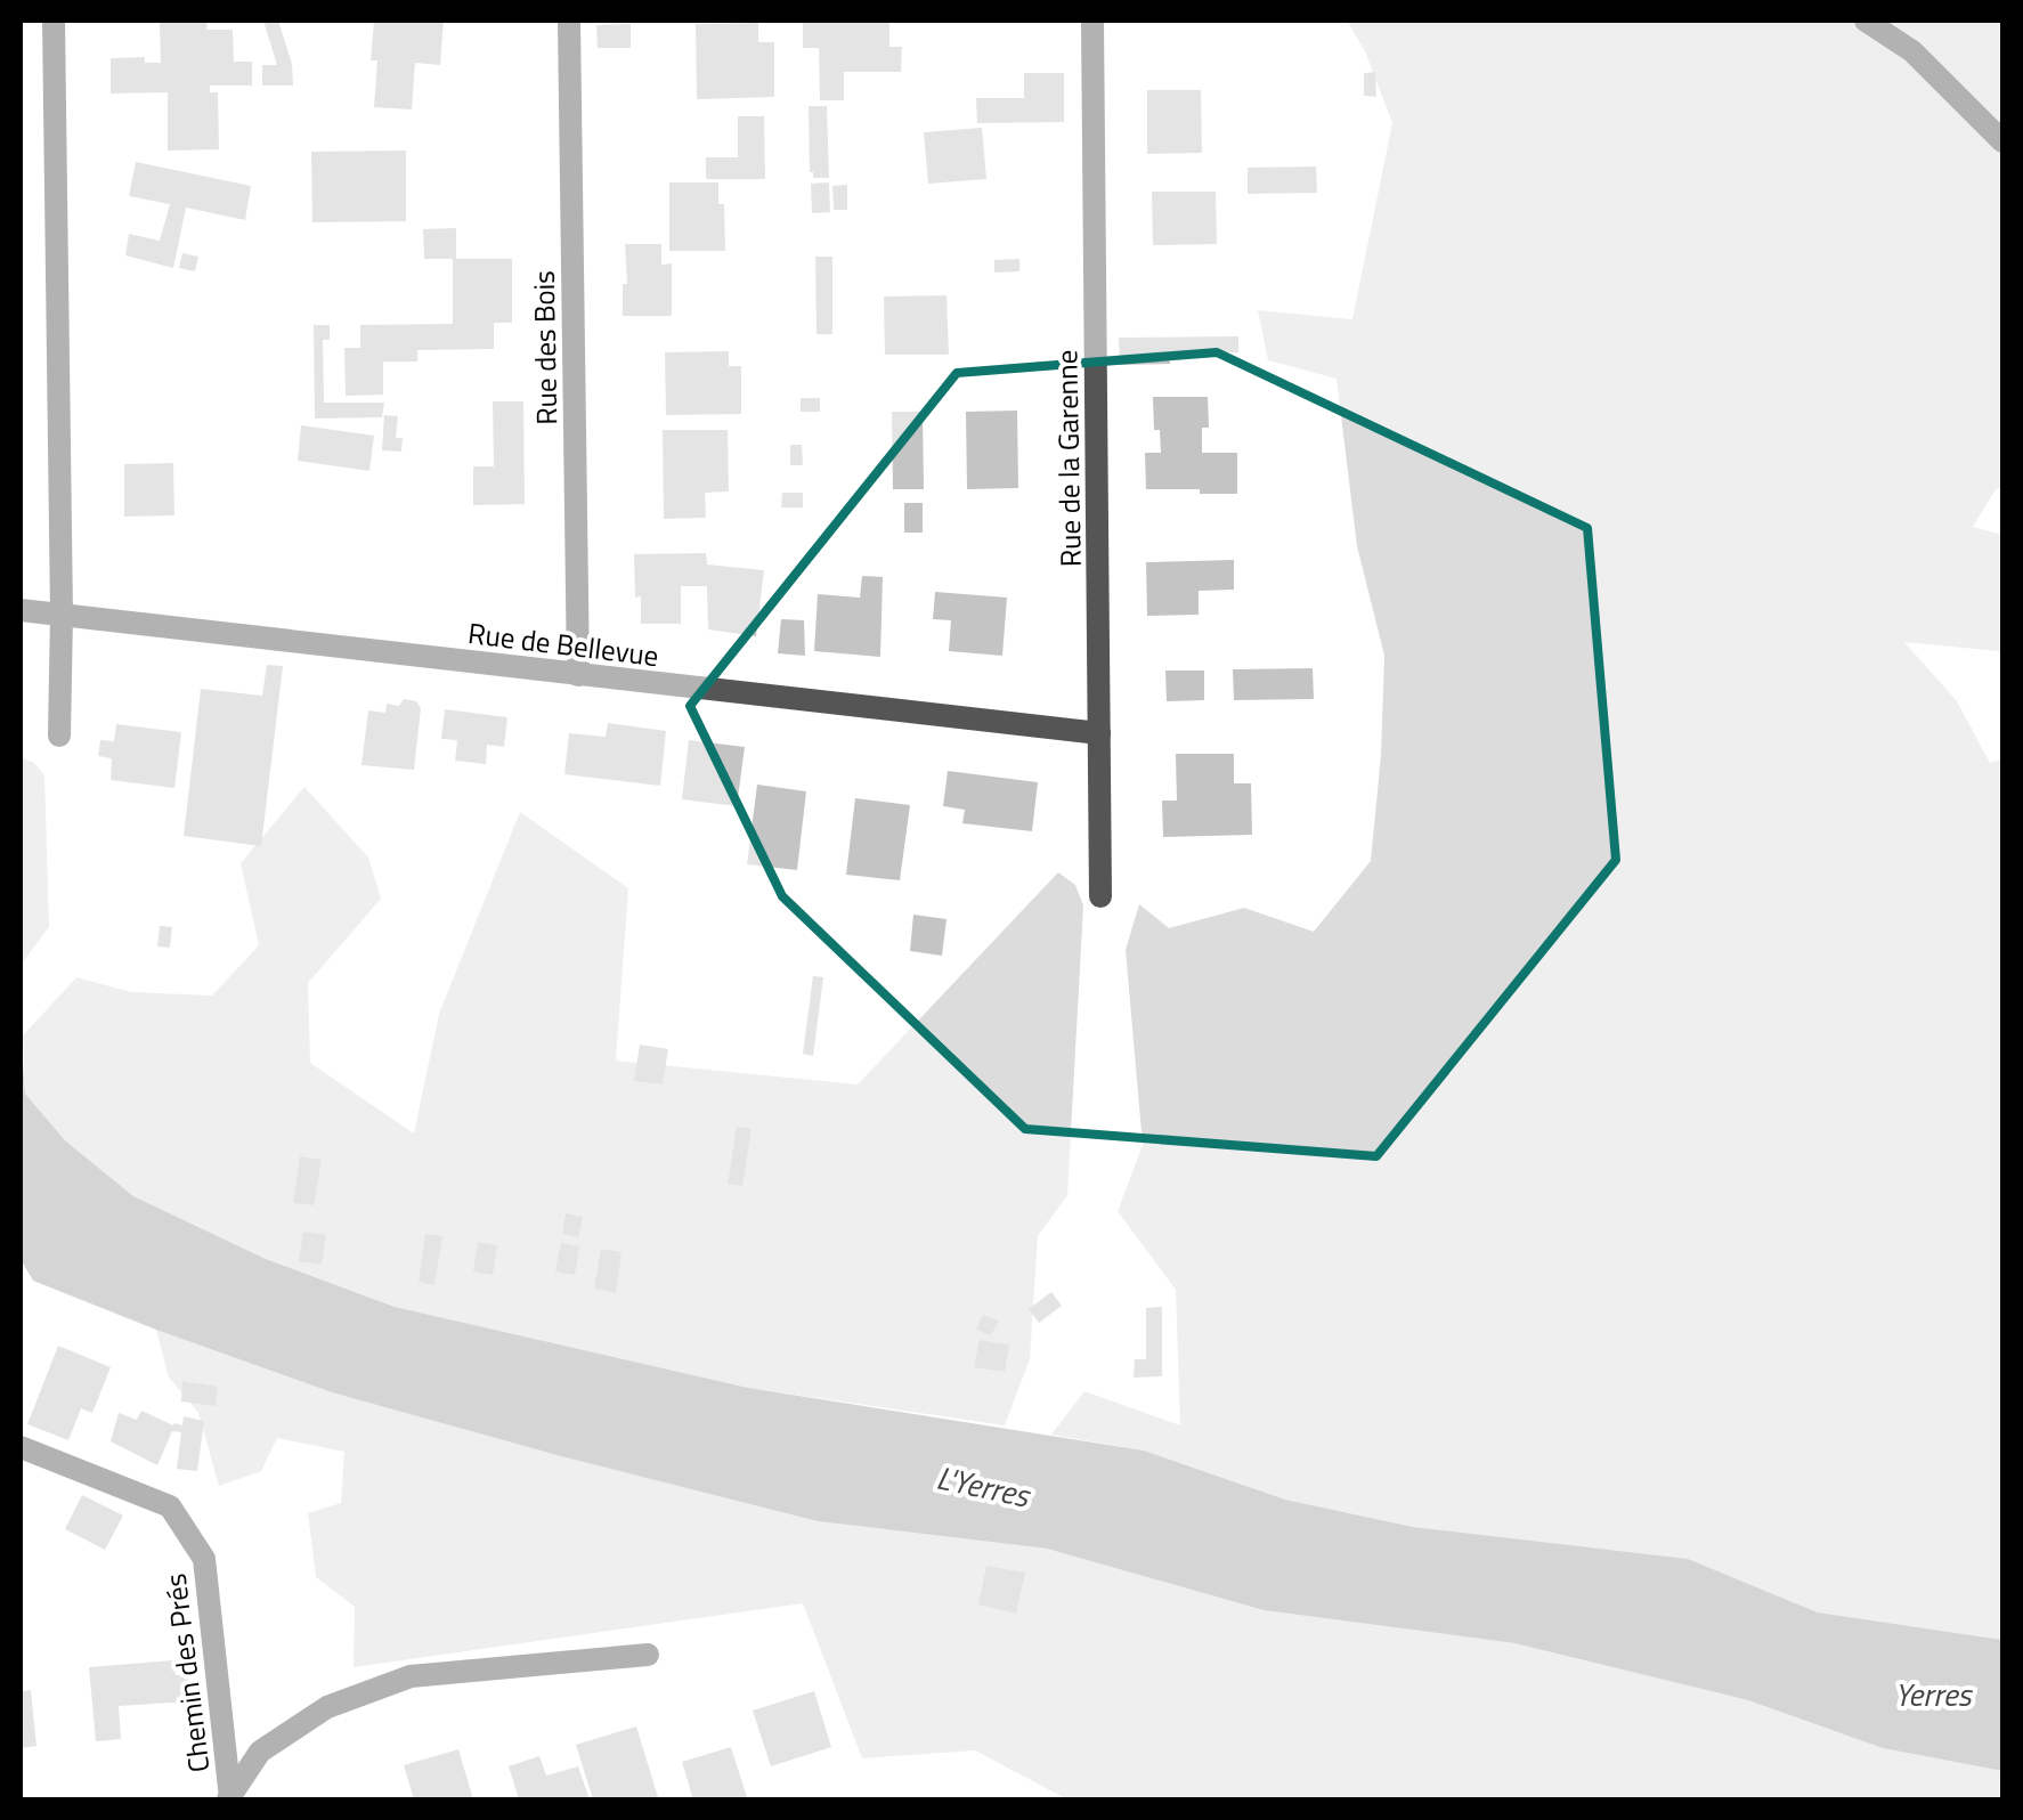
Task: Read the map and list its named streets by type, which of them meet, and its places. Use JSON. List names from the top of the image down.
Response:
{
  "streets": {
    "street": [
      "Rue des Bois",
      "Rue de la Garenne",
      "Rue de Bellevue",
      "Chemin des Prés"
    ]
  },
  "crossings": [
    ["Rue des Bois", "Rue de Bellevue"],
    ["Rue de la Garenne", "Rue de Bellevue"]
  ],
  "water": ["L'Yerres", "Yerres"]
}
